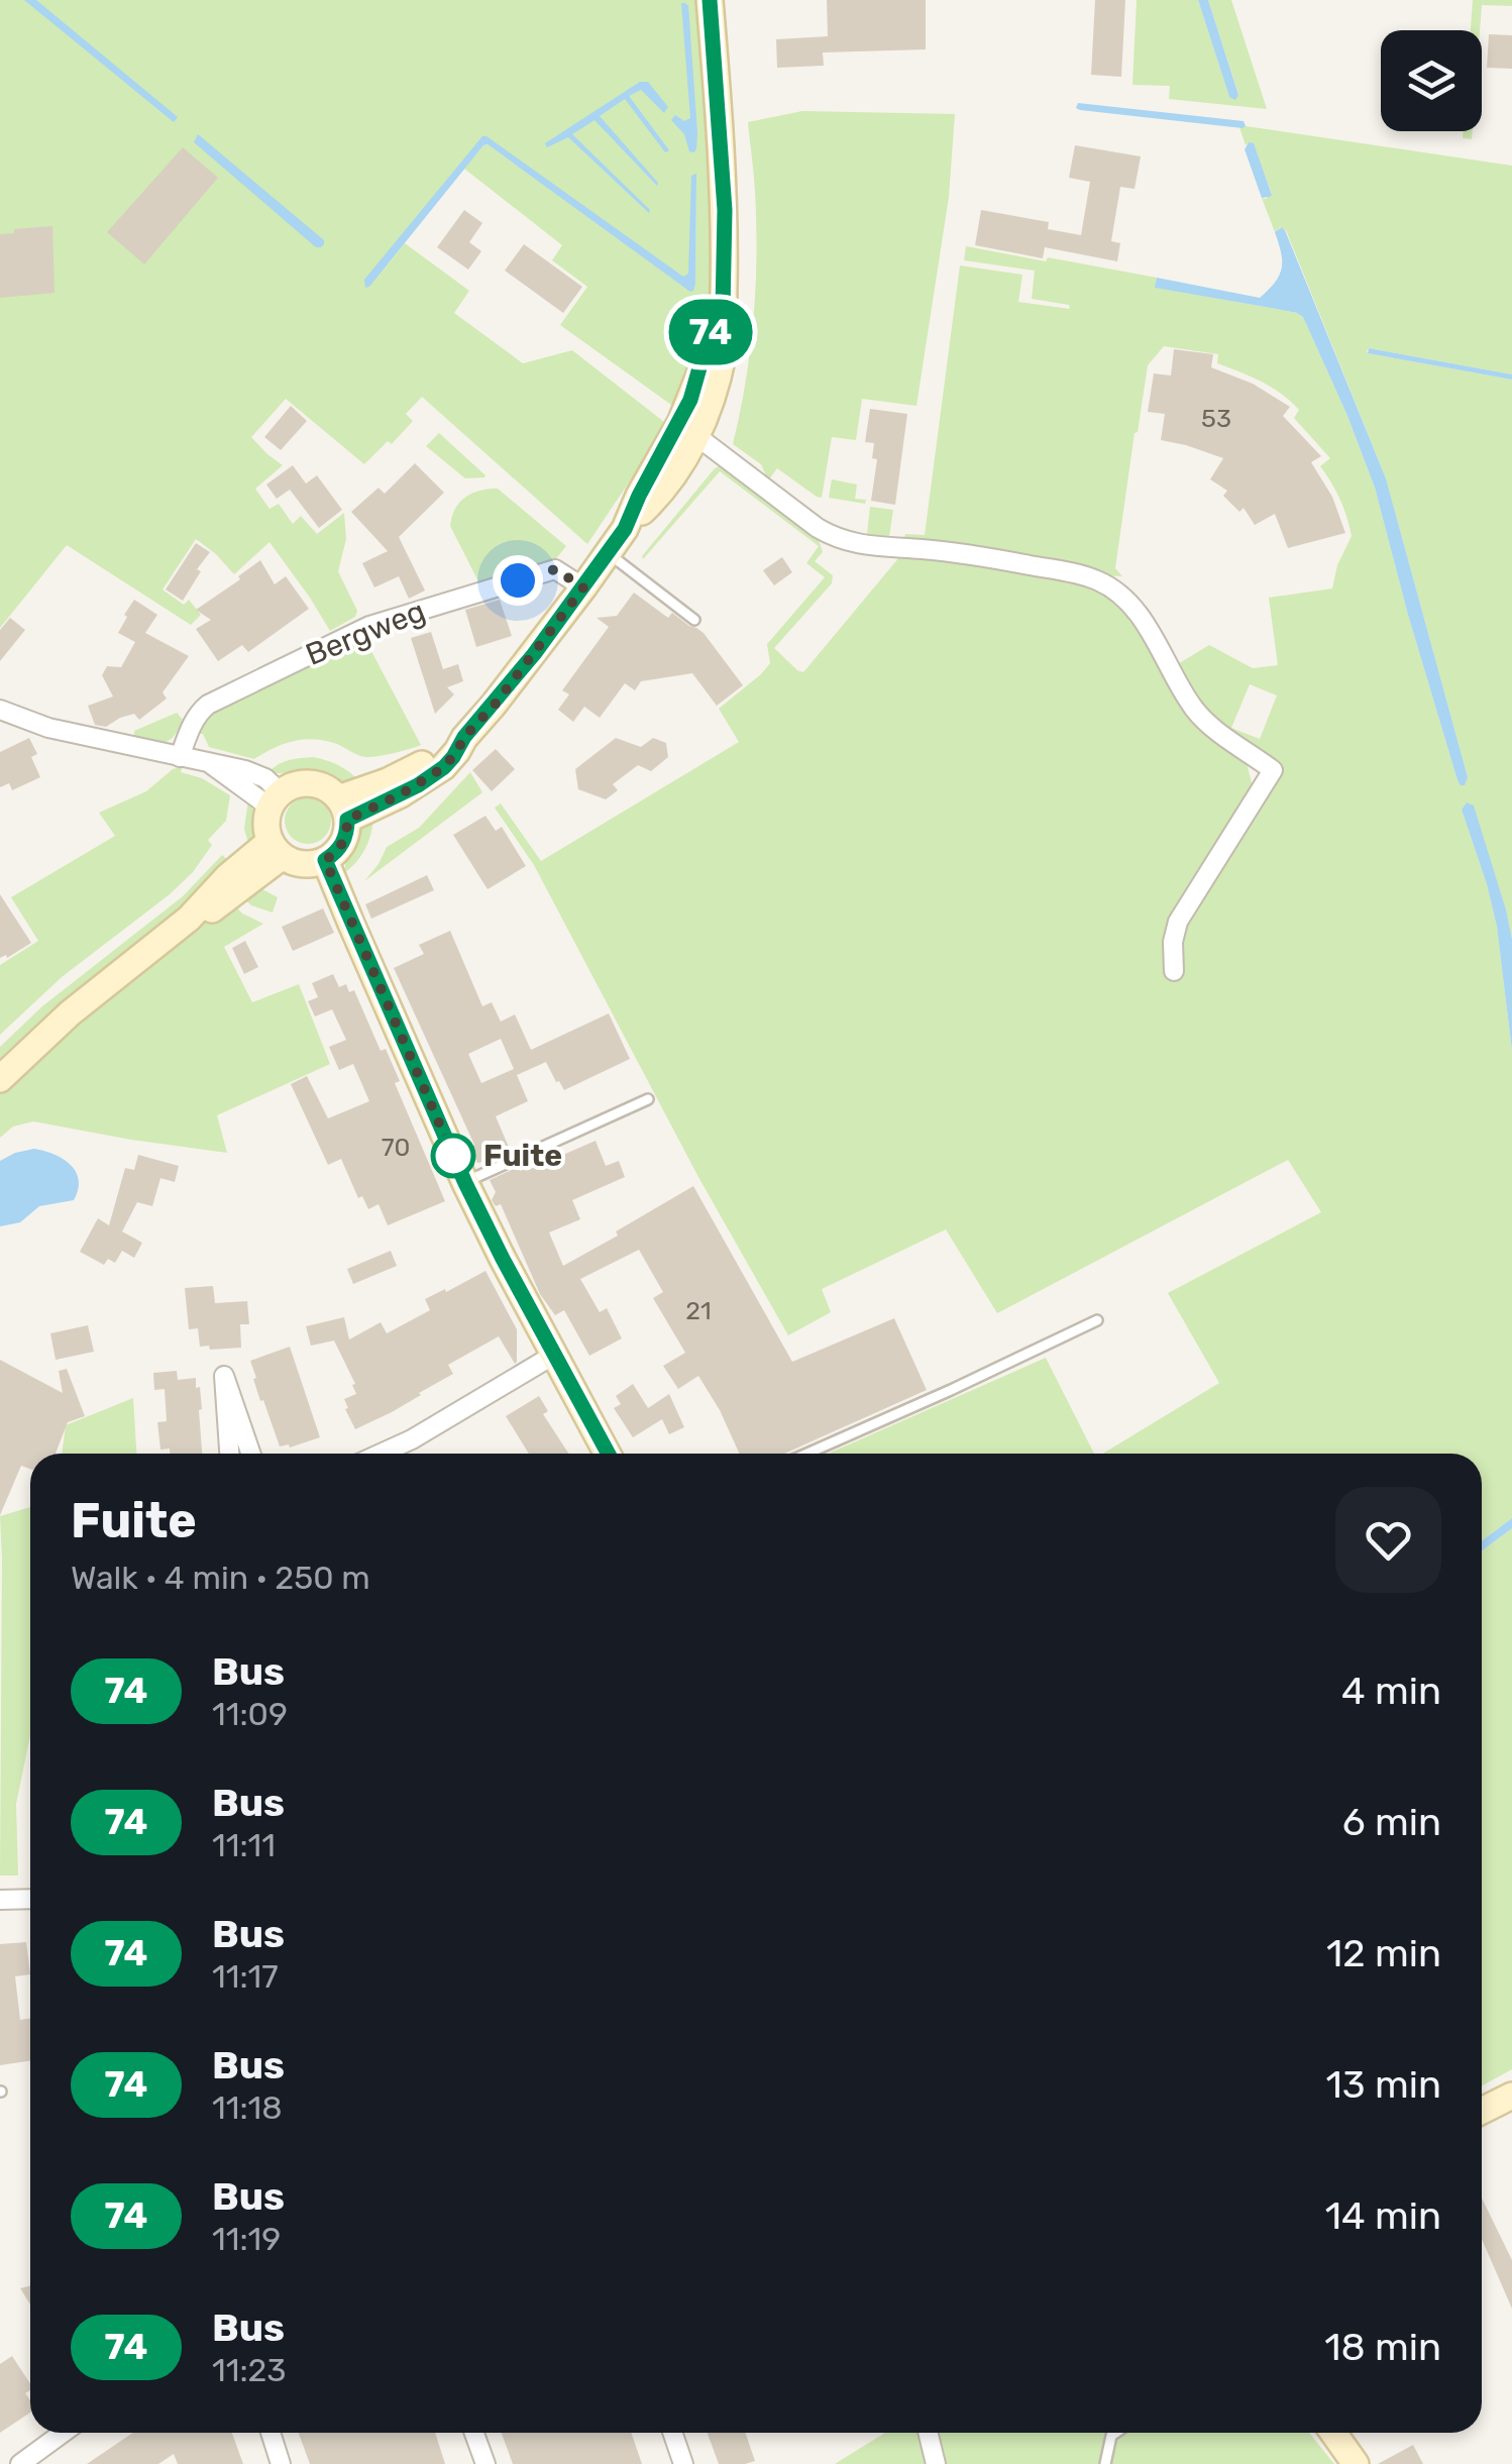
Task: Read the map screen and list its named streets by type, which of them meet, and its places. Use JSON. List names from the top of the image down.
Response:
{
  "streets": {
    "street": ["Bergweg"]
  },
  "places": ["Fuite"],
  "lines": ["bus line 74"],
  "house_numbers": ["53", "70", "21"],
  "page": {
    "on_map": "74",
    "heading": ["Fuite", "Walk · 4 min · 250 m"],
    "list": [
      {
        "mark": "74",
        "name": "Bus",
        "note": "11:09",
        "value": "4 min"
      },
      {
        "mark": "74",
        "name": "Bus",
        "note": "11:11",
        "value": "6 min"
      },
      {
        "mark": "74",
        "name": "Bus",
        "note": "11:17",
        "value": "12 min"
      },
      {
        "mark": "74",
        "name": "Bus",
        "note": "11:18",
        "value": "13 min"
      },
      {
        "mark": "74",
        "name": "Bus",
        "note": "11:19",
        "value": "14 min"
      },
      {
        "mark": "74",
        "name": "Bus",
        "note": "11:23",
        "value": "18 min"
      }
    ]
  }
}
